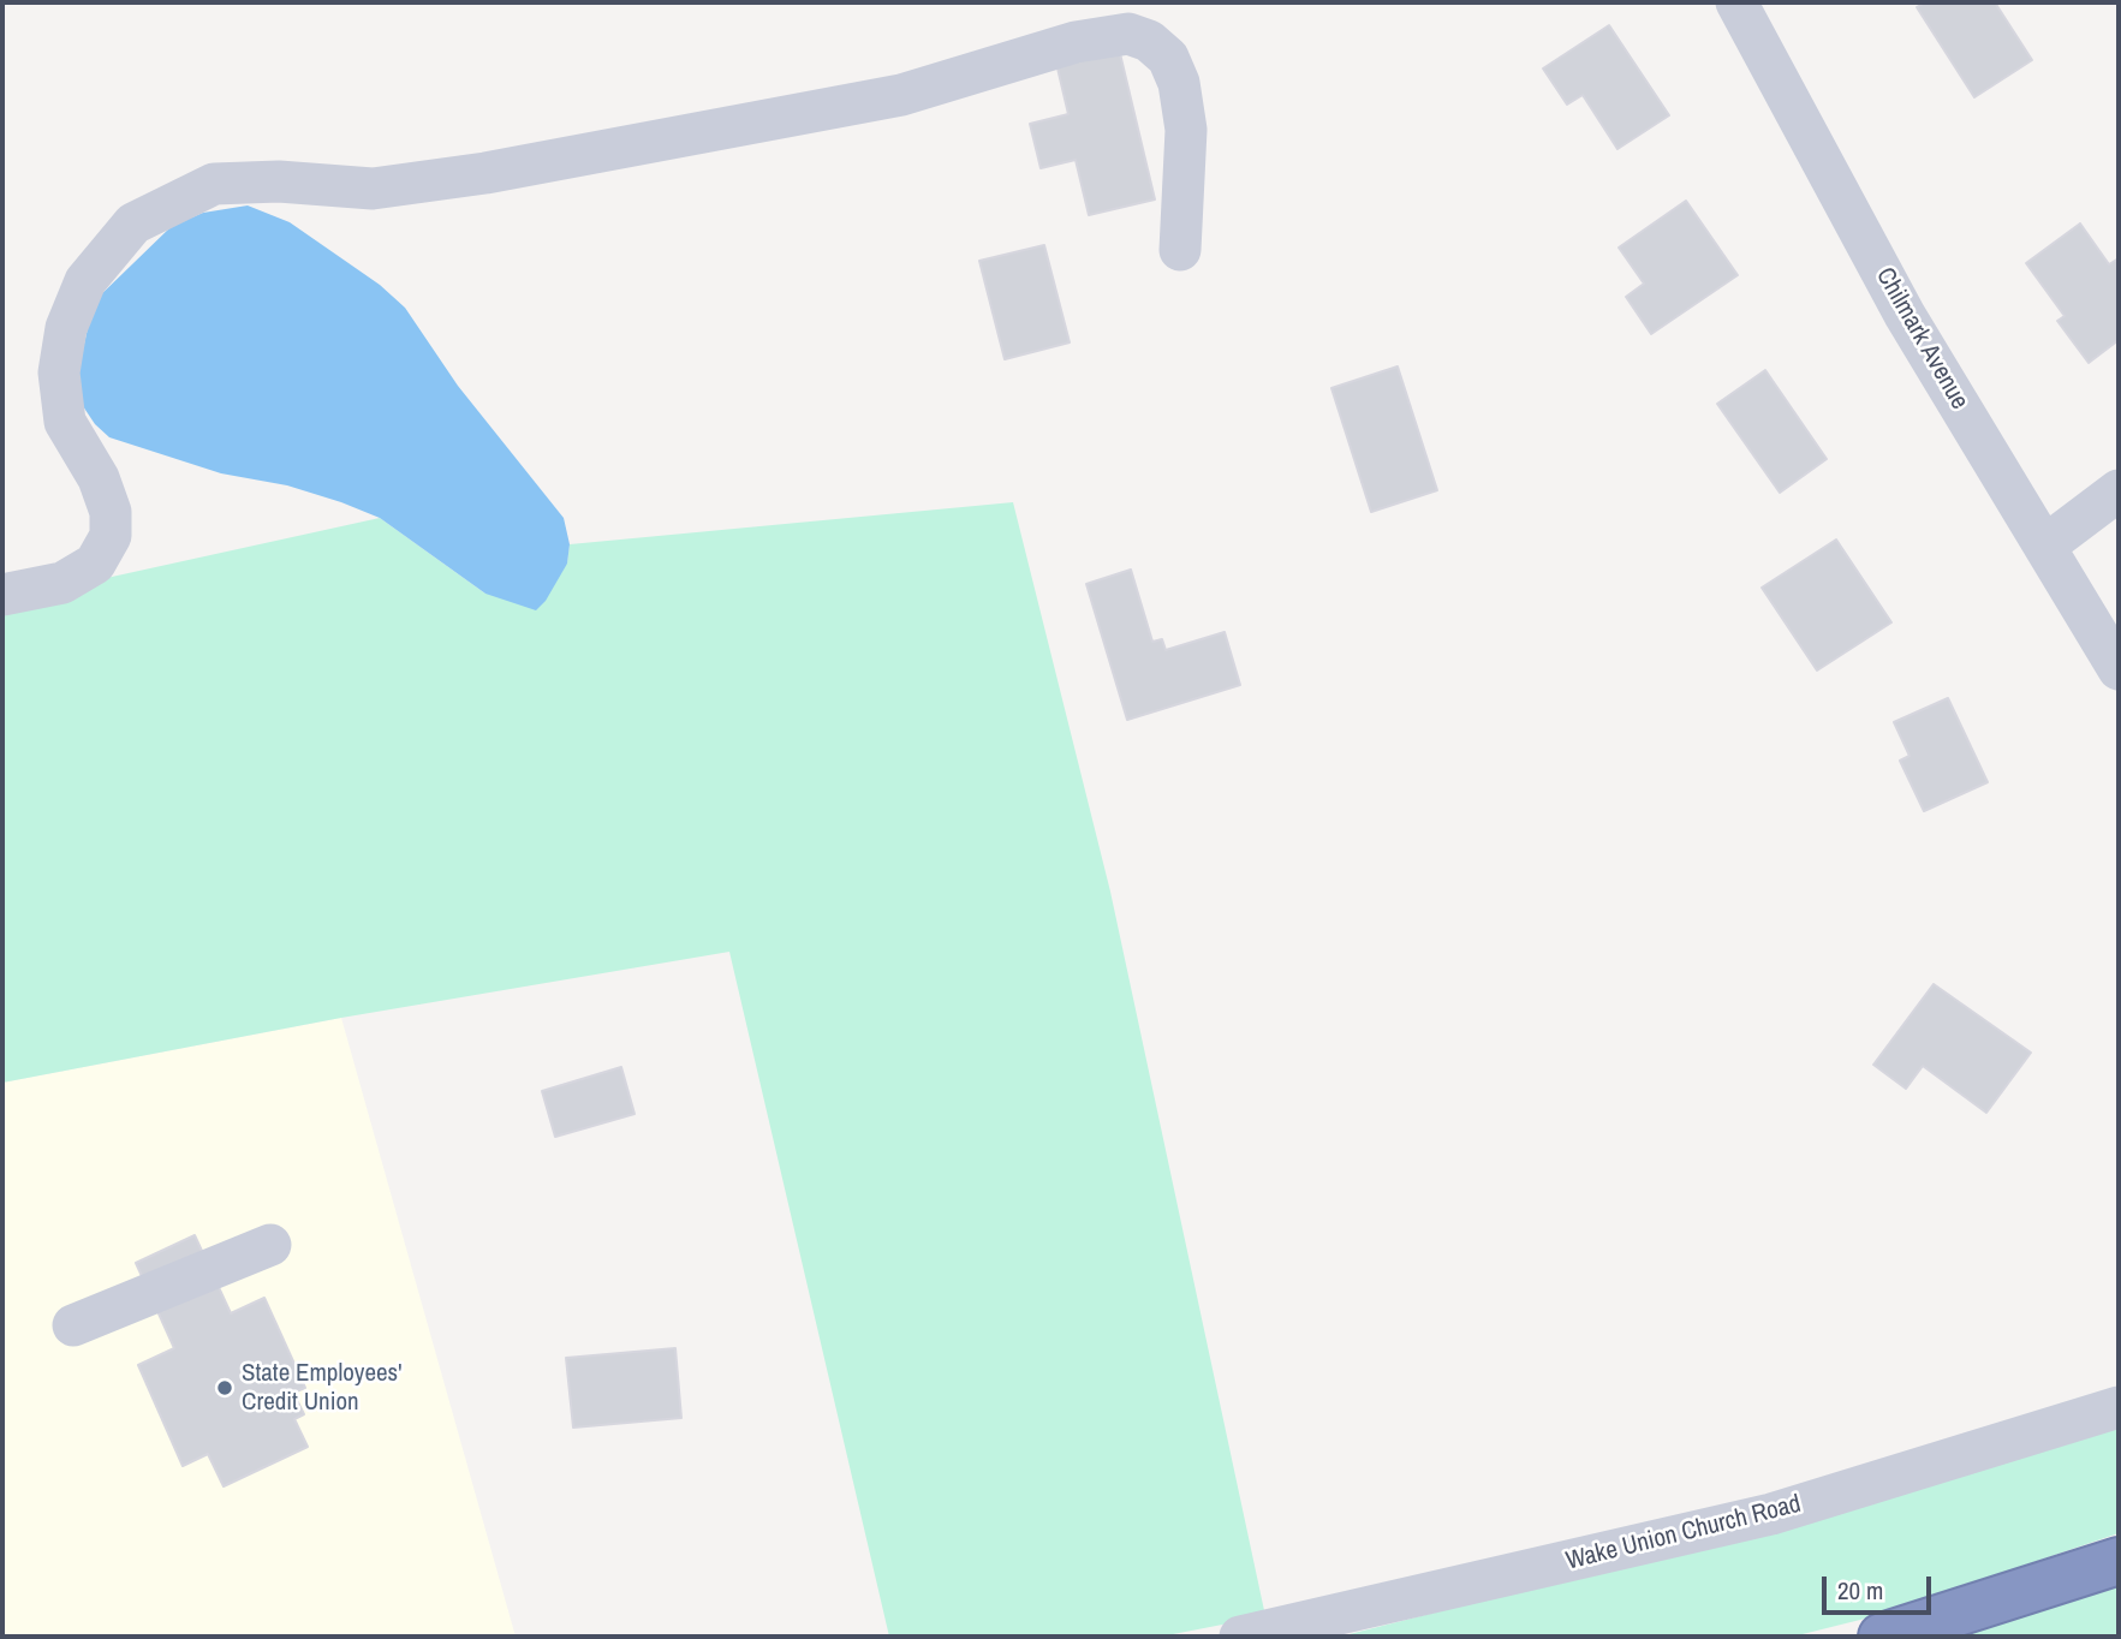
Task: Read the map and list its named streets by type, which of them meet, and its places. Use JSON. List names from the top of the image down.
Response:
{
  "streets": {
    "street": ["Chilmark Avenue", "Wake Union Church Road"]
  },
  "places": ["State Employees' Credit Union"],
  "scale_bar": "20 m"
}
